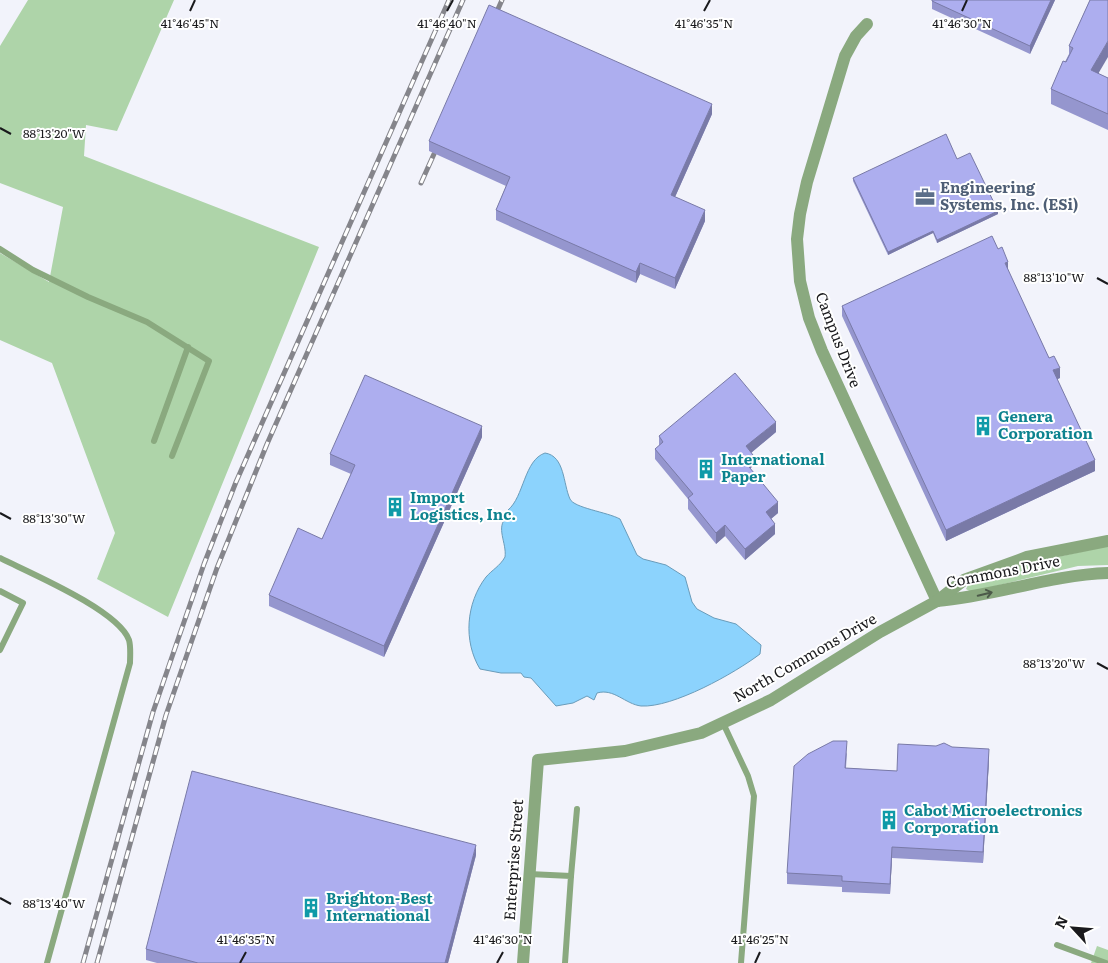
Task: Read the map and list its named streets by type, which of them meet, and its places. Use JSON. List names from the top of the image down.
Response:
{
  "streets": {
    "street": [
      "Campus Drive",
      "Commons Drive",
      "North Commons Drive",
      "Enterprise Street"
    ]
  },
  "crossings": [
    ["Campus Drive", "Commons Drive"],
    ["Campus Drive", "North Commons Drive"],
    ["Commons Drive", "North Commons Drive"],
    ["North Commons Drive", "Enterprise Street"]
  ],
  "places": {
    "office": ["Engineering Systems, Inc. (ESi)"],
    "building": [
      "Genera Corporation",
      "International Paper",
      "Import Logistics, Inc.",
      "Cabot Microelectronics Corporation",
      "Brighton-Best International"
    ]
  },
  "north": "top left",
  "coordinates": [
    "41°46'45\"N",
    "41°46'40\"N",
    "41°46'35\"N",
    "41°46'30\"N",
    "88°13'20\"W",
    "88°13'10\"W",
    "88°13'30\"W",
    "88°13'40\"W",
    "41°46'25\"N"
  ]
}
